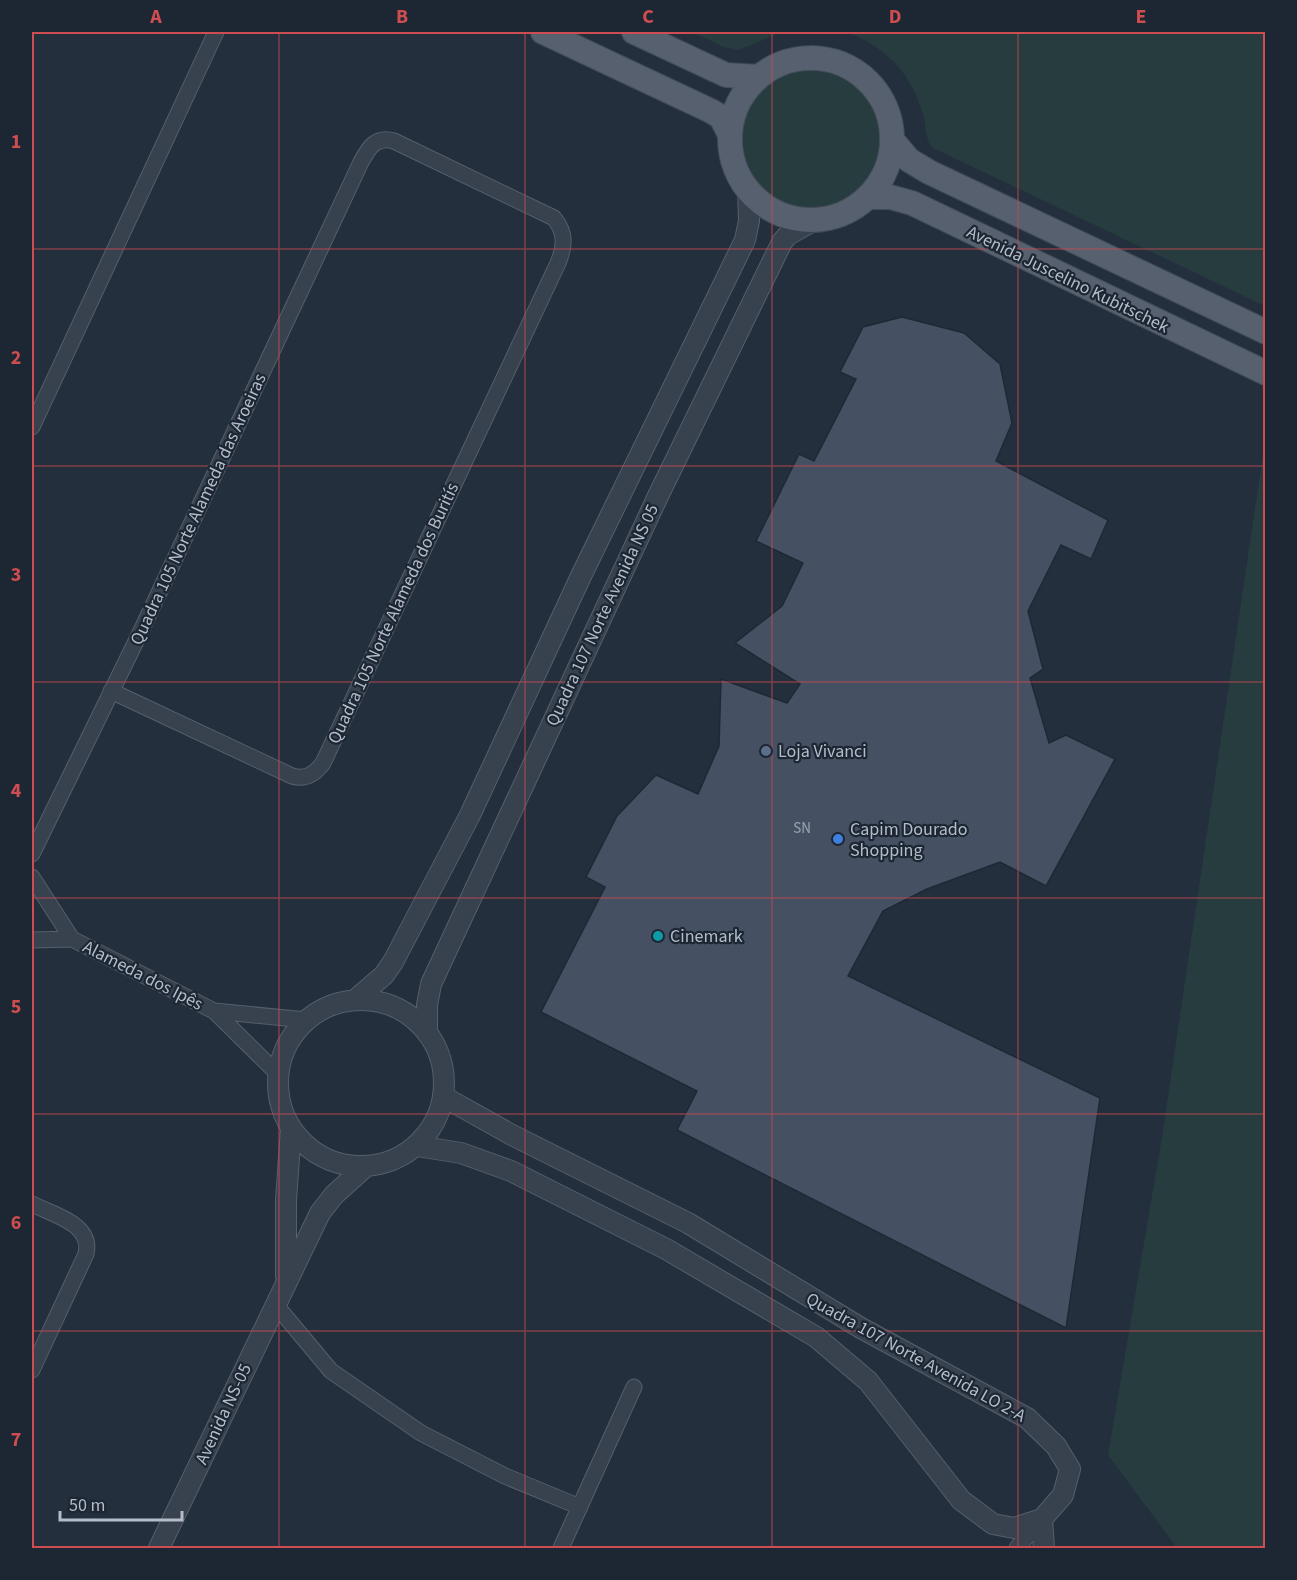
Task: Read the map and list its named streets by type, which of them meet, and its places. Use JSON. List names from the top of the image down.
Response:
{
  "streets": {
    "main road": ["Avenida Juscelino Kubitschek"],
    "street": [
      "Quadra 105 Norte Alameda das Aroeiras",
      "Quadra 105 Norte Alameda dos Buritís",
      "Quadra 107 Norte Avenida NS 05",
      "Alameda dos Ipês",
      "Quadra 107 Norte Avenida LO 2-A",
      "Avenida NS-05"
    ]
  },
  "crossings": [
    ["Avenida Juscelino Kubitschek", "Quadra 107 Norte Avenida NS 05"],
    ["Quadra 105 Norte Alameda das Aroeiras", "Quadra 105 Norte Alameda dos Buritís"],
    ["Quadra 107 Norte Avenida NS 05", "Alameda dos Ipês"],
    ["Quadra 107 Norte Avenida NS 05", "Quadra 107 Norte Avenida LO 2-A"],
    ["Alameda dos Ipês", "Quadra 107 Norte Avenida LO 2-A"]
  ],
  "places": ["Loja Vivanci", "Capim Dourado Shopping", "Cinemark"],
  "house_numbers": ["SN"],
  "scale_bar": "50 m",
  "grid": {
    "columns": [
      "A",
      "B",
      "C",
      "D",
      "E"
    ],
    "rows": [
      "1",
      "2",
      "3",
      "4",
      "5",
      "6",
      "7"
    ]
  }
}
